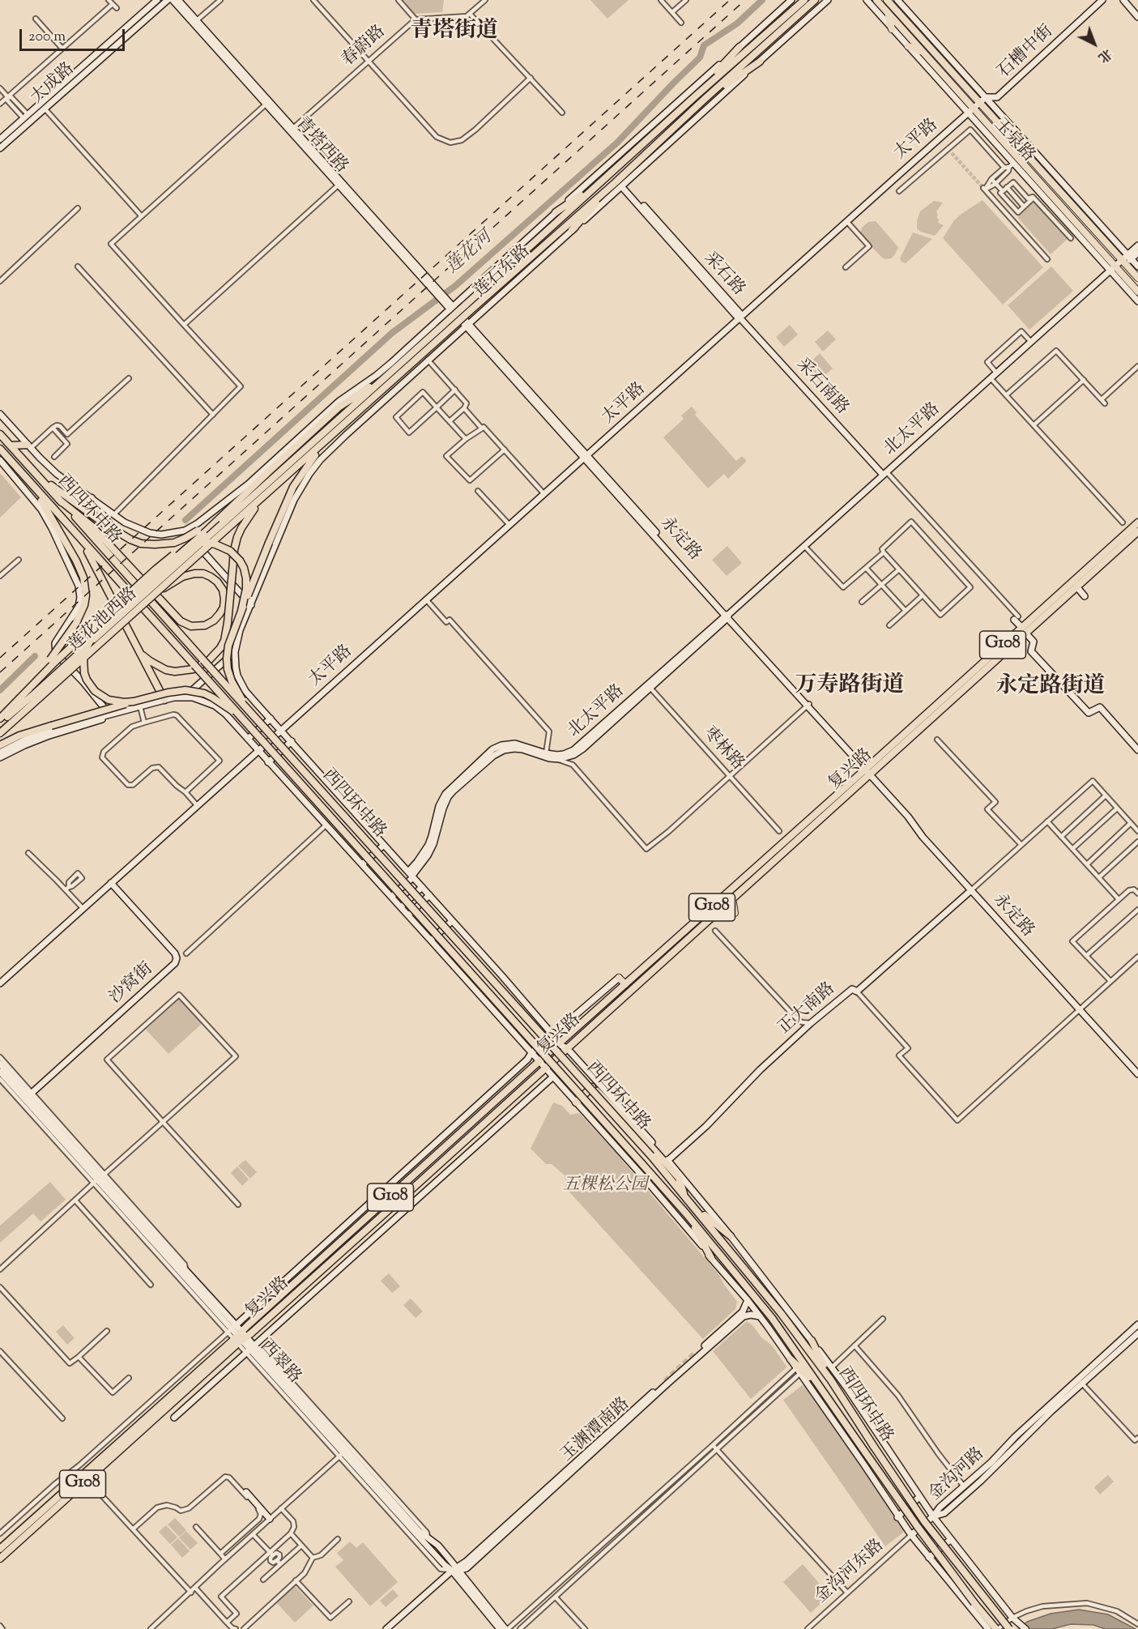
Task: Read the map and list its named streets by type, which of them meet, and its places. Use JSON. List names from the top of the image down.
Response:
{
  "streets": {
    "highway": [
      "莲石东路",
      "西四环中路",
      "莲花池西路",
      "G108",
      "复兴路"
    ],
    "main road": ["玉泉路"],
    "street": [
      "春蔚路",
      "石槽中街",
      "大成路",
      "太平路",
      "青塔西路",
      "采石路",
      "采石南路",
      "北太平路",
      "永定路",
      "枣林路",
      "沙窝街",
      "正大南路",
      "西翠路",
      "玉渊潭南路",
      "金沟河路",
      "金沟河东路"
    ]
  },
  "crossings": [
    ["春蔚路", "青塔西路"],
    ["石槽中街", "太平路"],
    ["石槽中街", "玉泉路"],
    ["太平路", "玉泉路"],
    ["太平路", "采石路"],
    ["太平路", "采石南路"],
    ["太平路", "西四环中路"],
    ["太平路", "永定路"],
    ["玉泉路", "北太平路"],
    ["青塔西路", "莲石东路"],
    ["青塔西路", "永定路"],
    ["莲石东路", "采石路"],
    ["莲石东路", "西四环中路"],
    ["莲石东路", "永定路"],
    ["采石路", "采石南路"],
    ["采石南路", "北太平路"],
    ["北太平路", "西四环中路"],
    ["北太平路", "永定路"],
    ["北太平路", "枣林路"],
    ["西四环中路", "复兴路"],
    ["西四环中路", "正大南路"],
    ["西四环中路", "玉渊潭南路"],
    ["西四环中路", "金沟河路"],
    ["西四环中路", "金沟河东路"],
    ["永定路", "复兴路"],
    ["永定路", "正大南路"],
    ["复兴路", "西翠路"],
    ["沙窝街", "西翠路"],
    ["西翠路", "玉渊潭南路"]
  ],
  "districts": ["青塔街道", "万寿路街道", "永定路街道"],
  "water": ["莲花河"],
  "parks": ["五棵松公园"],
  "scale_bar": "200 m",
  "north": "bottom right"
}
